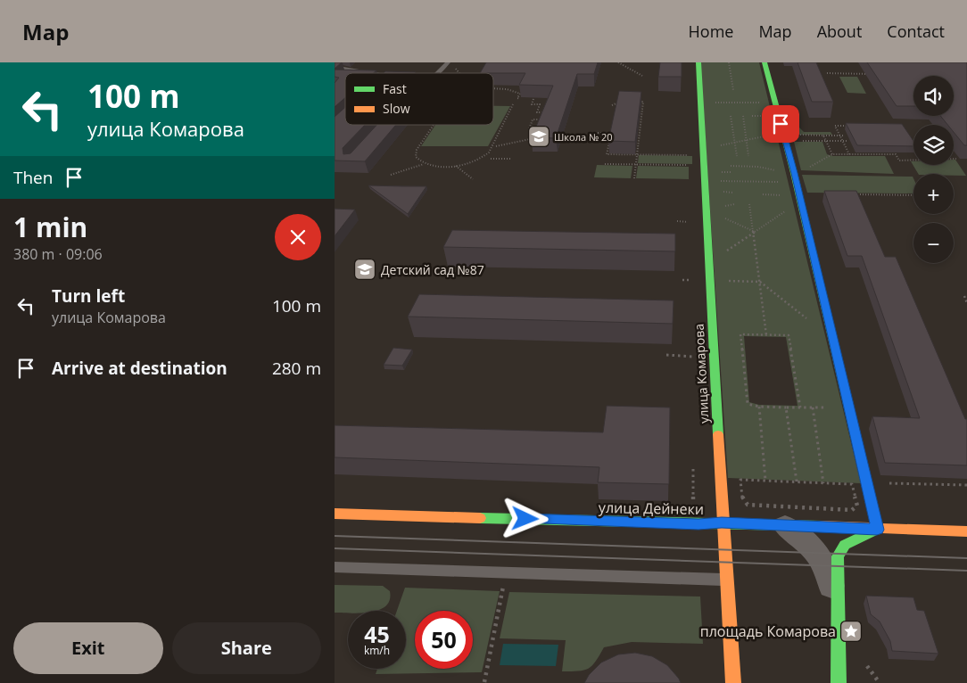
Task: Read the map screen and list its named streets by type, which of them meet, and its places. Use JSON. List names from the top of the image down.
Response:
{
  "streets": {
    "street": ["улица Комарова", "улица Дейнеки"]
  },
  "crossings": [
    ["улица Комарова", "улица Дейнеки"]
  ],
  "places": {
    "school or university": ["Школа № 20", "Детский сад №87"],
    "place": ["площадь Комарова"]
  },
  "legend": ["Fast", "Slow"],
  "page": {
    "header": "Map",
    "nav": [
      "Home",
      "Map",
      "About",
      "Contact"
    ],
    "turn": ["100 m", "улица Комарова"],
    "map_buttons": ["+", "−"],
    "then": "Then",
    "heading": ["1 min", "380 m · 09:06"],
    "list": [
      {
        "name": "Turn left",
        "note": "улица Комарова",
        "value": "100 m"
      },
      {
        "name": "Arrive at destination",
        "value": "280 m"
      }
    ],
    "speed": "45 km/h",
    "limit": "50",
    "buttons": ["Exit", "Share"]
  }
}
